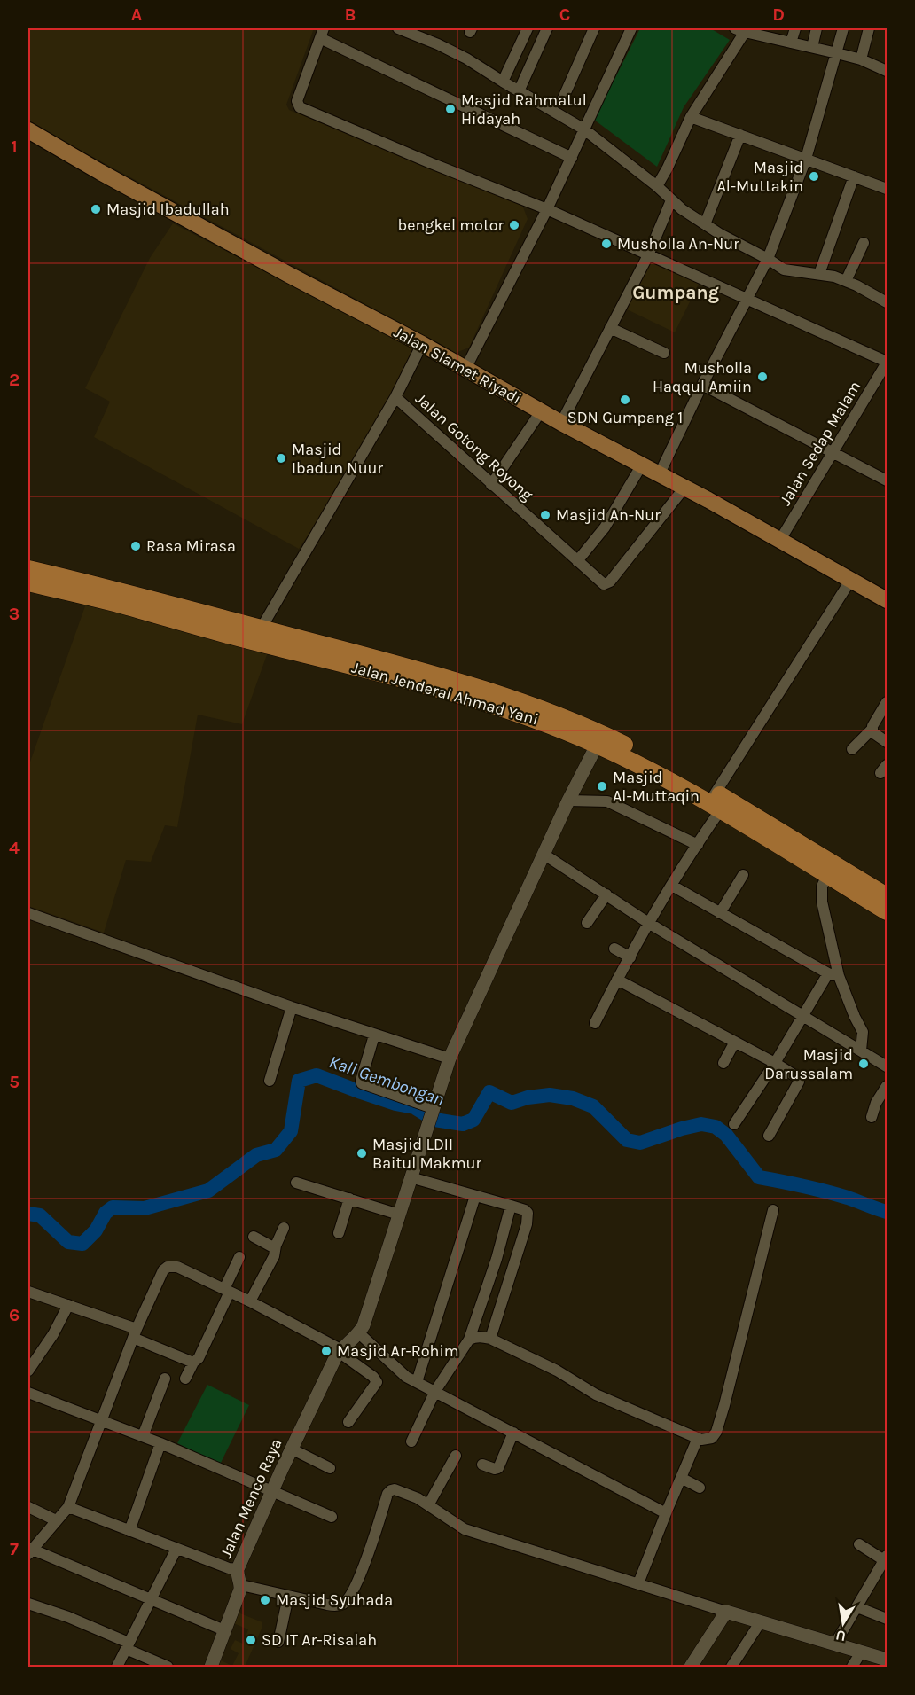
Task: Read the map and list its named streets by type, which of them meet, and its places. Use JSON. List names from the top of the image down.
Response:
{
  "streets": {
    "highway": ["Jalan Jenderal Ahmad Yani"],
    "main road": ["Jalan Slamet Riyadi"],
    "street": ["Jalan Sedap Malam", "Jalan Gotong Royong", "Jalan Menco Raya"]
  },
  "crossings": [
    ["Jalan Slamet Riyadi", "Jalan Sedap Malam"],
    ["Jalan Slamet Riyadi", "Jalan Gotong Royong"]
  ],
  "districts": ["Gumpang"],
  "water": ["Kali Gembongan"],
  "places": [
    "Masjid Rahmatul Hidayah",
    "Masjid Al-Muttakin",
    "Masjid Ibadullah",
    "bengkel motor",
    "Musholla An-Nur",
    "Musholla Haqqul Amiin",
    "SDN Gumpang 1",
    "Masjid Ibadun Nuur",
    "Masjid An-Nur",
    "Rasa Mirasa",
    "Masjid Al-Muttaqin",
    "Masjid Darussalam",
    "Masjid LDII Baitul Makmur",
    "Masjid Ar-Rohim",
    "Masjid Syuhada",
    "SD IT Ar-Risalah"
  ],
  "north": "bottom",
  "grid": {
    "columns": [
      "A",
      "B",
      "C",
      "D"
    ],
    "rows": [
      "1",
      "2",
      "3",
      "4",
      "5",
      "6",
      "7"
    ]
  }
}
